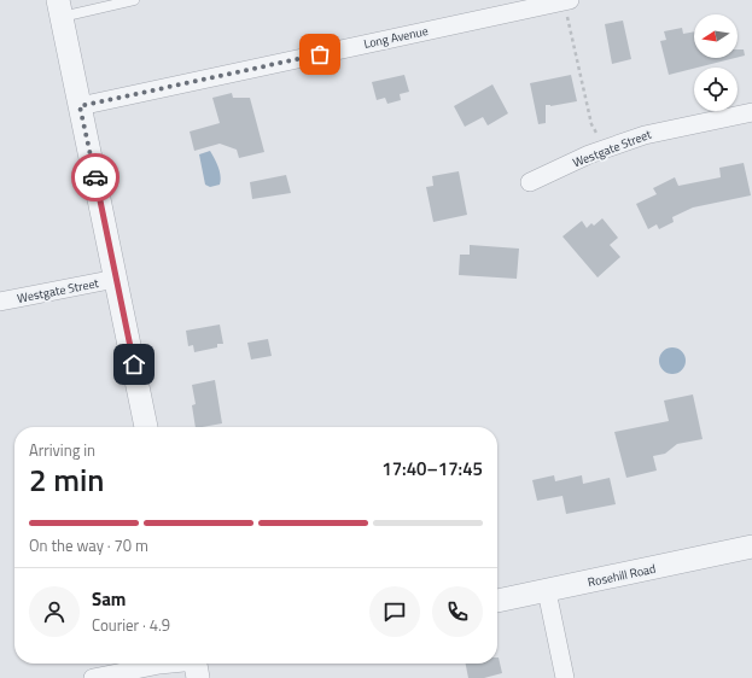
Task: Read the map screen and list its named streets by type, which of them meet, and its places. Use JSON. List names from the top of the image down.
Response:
{
  "streets": {
    "street": ["Long Avenue", "Westgate Street", "Rosehill Road"]
  },
  "north": "left",
  "page": {
    "heading": ["2 min", "Arriving in", "17:40–17:45"],
    "panel": ["Sam", "Courier · 4.9"],
    "bar": "On the way · 70 m"
  }
}
